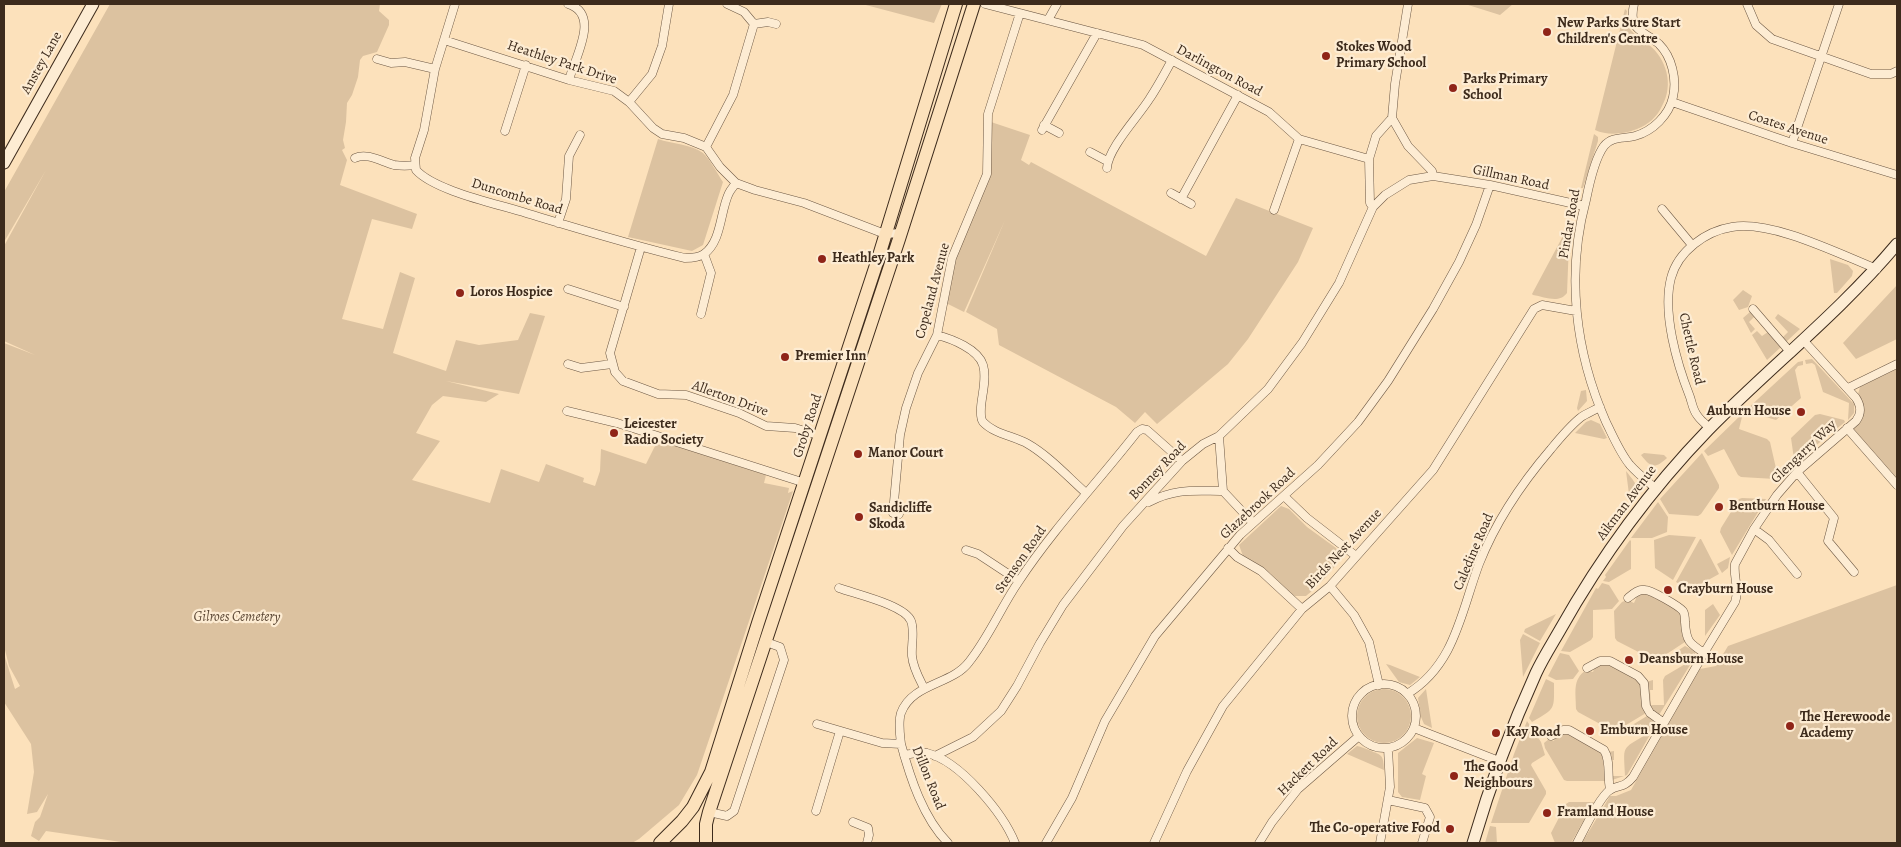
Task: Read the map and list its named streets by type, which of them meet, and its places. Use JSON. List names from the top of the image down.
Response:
{
  "streets": {
    "main road": ["Groby Road"],
    "street": [
      "Anstey Lane",
      "Heathley Park Drive",
      "Darlington Road",
      "Coates Avenue",
      "Gillman Road",
      "Duncombe Road",
      "Pindar Road",
      "Copeland Avenue",
      "Chettle Road",
      "Allerton Drive",
      "Glengarry Way",
      "Bonney Road",
      "Aikman Avenue",
      "Glazebrook Road",
      "Birds Nest Avenue",
      "Caledine Road",
      "Stenson Road",
      "Hackett Road",
      "Dillon Road"
    ]
  },
  "crossings": [
    ["Darlington Road", "Copeland Avenue"],
    ["Coates Avenue", "Pindar Road"],
    ["Gillman Road", "Pindar Road"],
    ["Gillman Road", "Bonney Road"],
    ["Gillman Road", "Glazebrook Road"],
    ["Pindar Road", "Aikman Avenue"],
    ["Pindar Road", "Birds Nest Avenue"],
    ["Pindar Road", "Caledine Road"],
    ["Chettle Road", "Aikman Avenue"],
    ["Allerton Drive", "Groby Road"],
    ["Glengarry Way", "Aikman Avenue"],
    ["Bonney Road", "Stenson Road"],
    ["Caledine Road", "Hackett Road"],
    ["Stenson Road", "Dillon Road"]
  ],
  "parks": ["Gilroes Cemetery"],
  "places": [
    "New Parks Sure Start Children's Centre",
    "Stokes Wood Primary School",
    "Parks Primary School",
    "Heathley Park",
    "Loros Hospice",
    "Premier Inn",
    "Auburn House",
    "Leicester Radio Society",
    "Manor Court",
    "Bentburn House",
    "Sandicliffe Skoda",
    "Crayburn House",
    "Deansburn House",
    "The Herewoode Academy",
    "Emburn House",
    "Kay Road",
    "The Good Neighbours",
    "Framland House",
    "The Co-operative Food"
  ]
}
